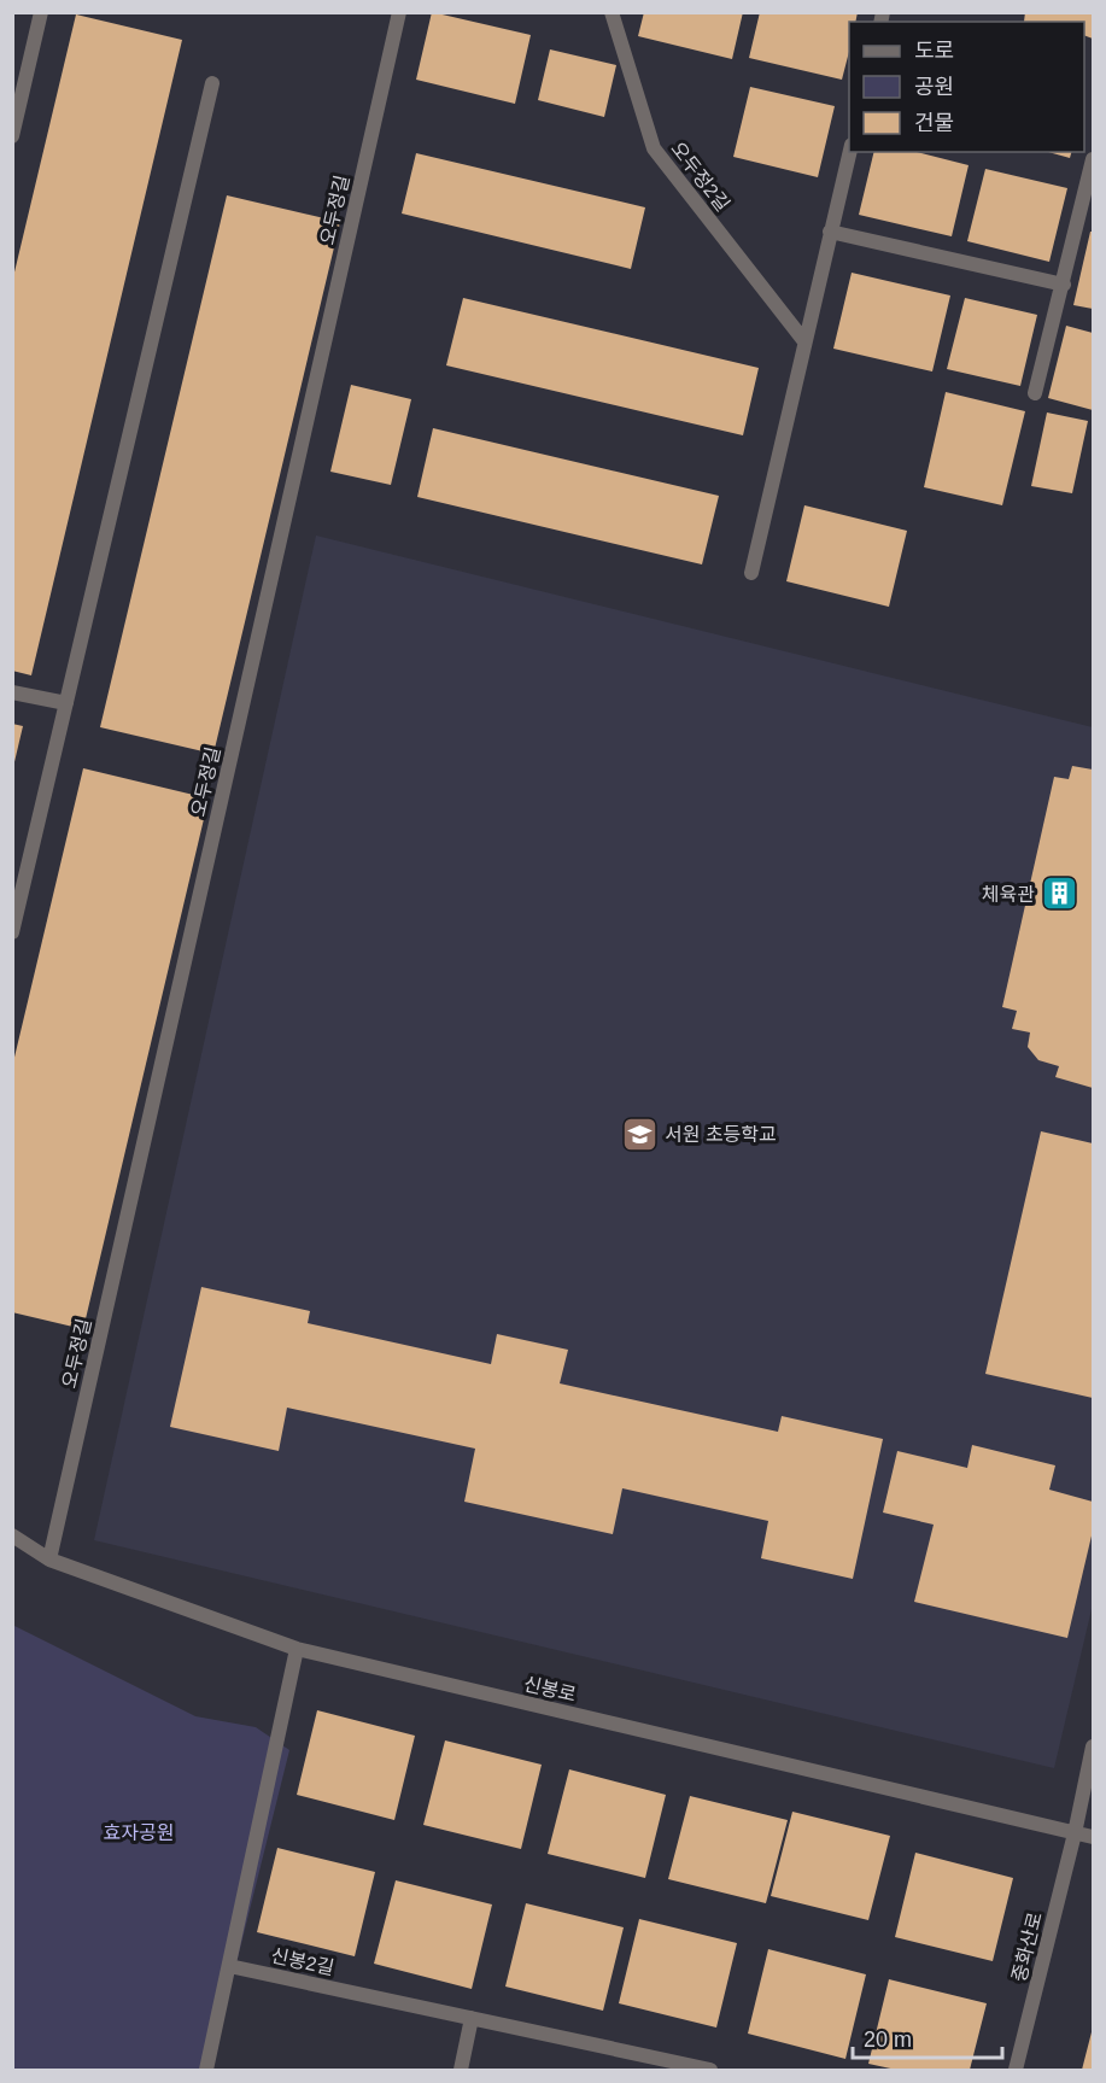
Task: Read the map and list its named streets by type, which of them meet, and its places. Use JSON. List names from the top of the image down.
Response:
{
  "streets": {
    "street": [
      "오두정2길",
      "오두정길",
      "신봉로",
      "중화산로",
      "신봉2길"
    ]
  },
  "crossings": [
    ["오두정길", "신봉로"],
    ["신봉로", "중화산로"]
  ],
  "parks": ["효자공원"],
  "places": {
    "building": ["체육관"],
    "school or university": ["서원 초등학교"]
  },
  "legend": ["도로", "공원", "건물"],
  "scale_bar": "20 m"
}
